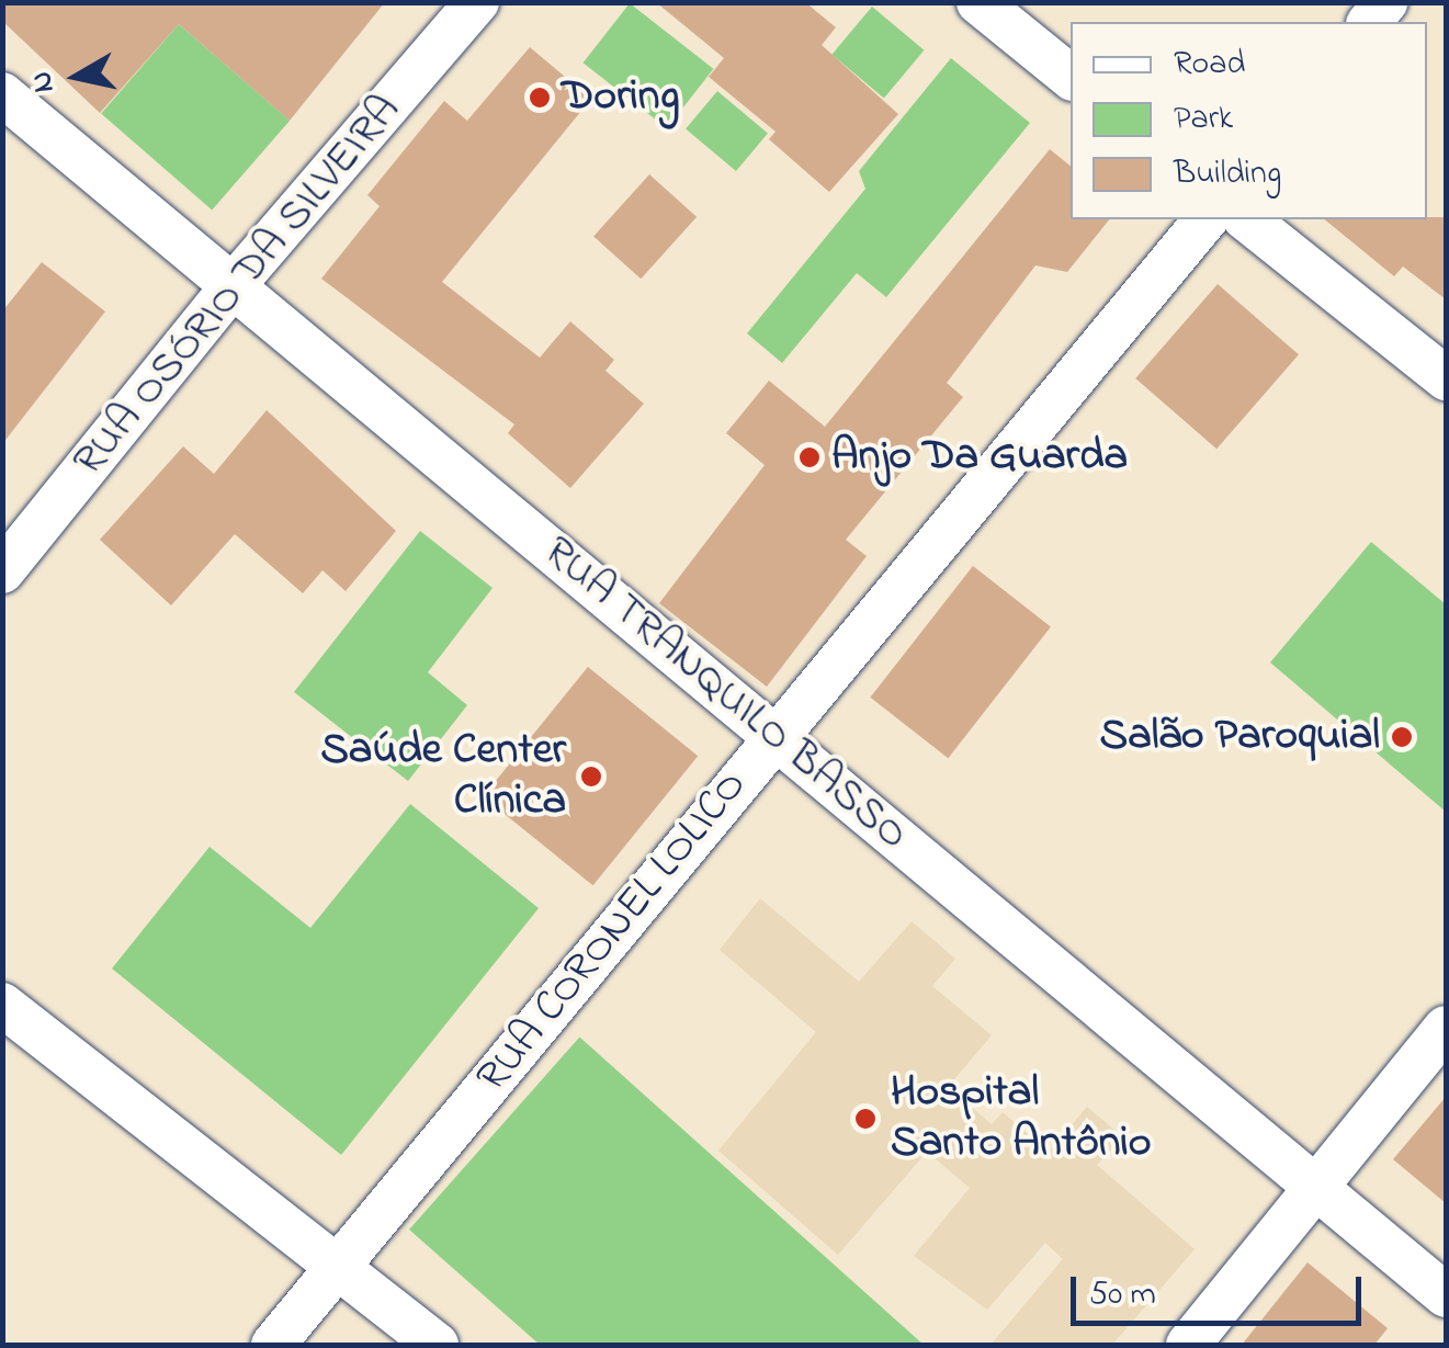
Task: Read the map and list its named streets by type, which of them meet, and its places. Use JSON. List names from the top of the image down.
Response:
{
  "streets": {
    "street": ["RUA OSÓRIO DA SILVEIRA", "RUA TRANQUILO BASSO", "RUA CORONEL LOLICO"]
  },
  "crossings": [
    ["RUA OSÓRIO DA SILVEIRA", "RUA TRANQUILO BASSO"],
    ["RUA TRANQUILO BASSO", "RUA CORONEL LOLICO"]
  ],
  "places": [
    "Doring",
    "Anjo Da Guarda",
    "Salão Paroquial",
    "Saúde Center Clínica",
    "Hospital Santo Antônio"
  ],
  "legend": ["Road", "Park", "Building"],
  "scale_bar": "50 m",
  "north": "left"
}
